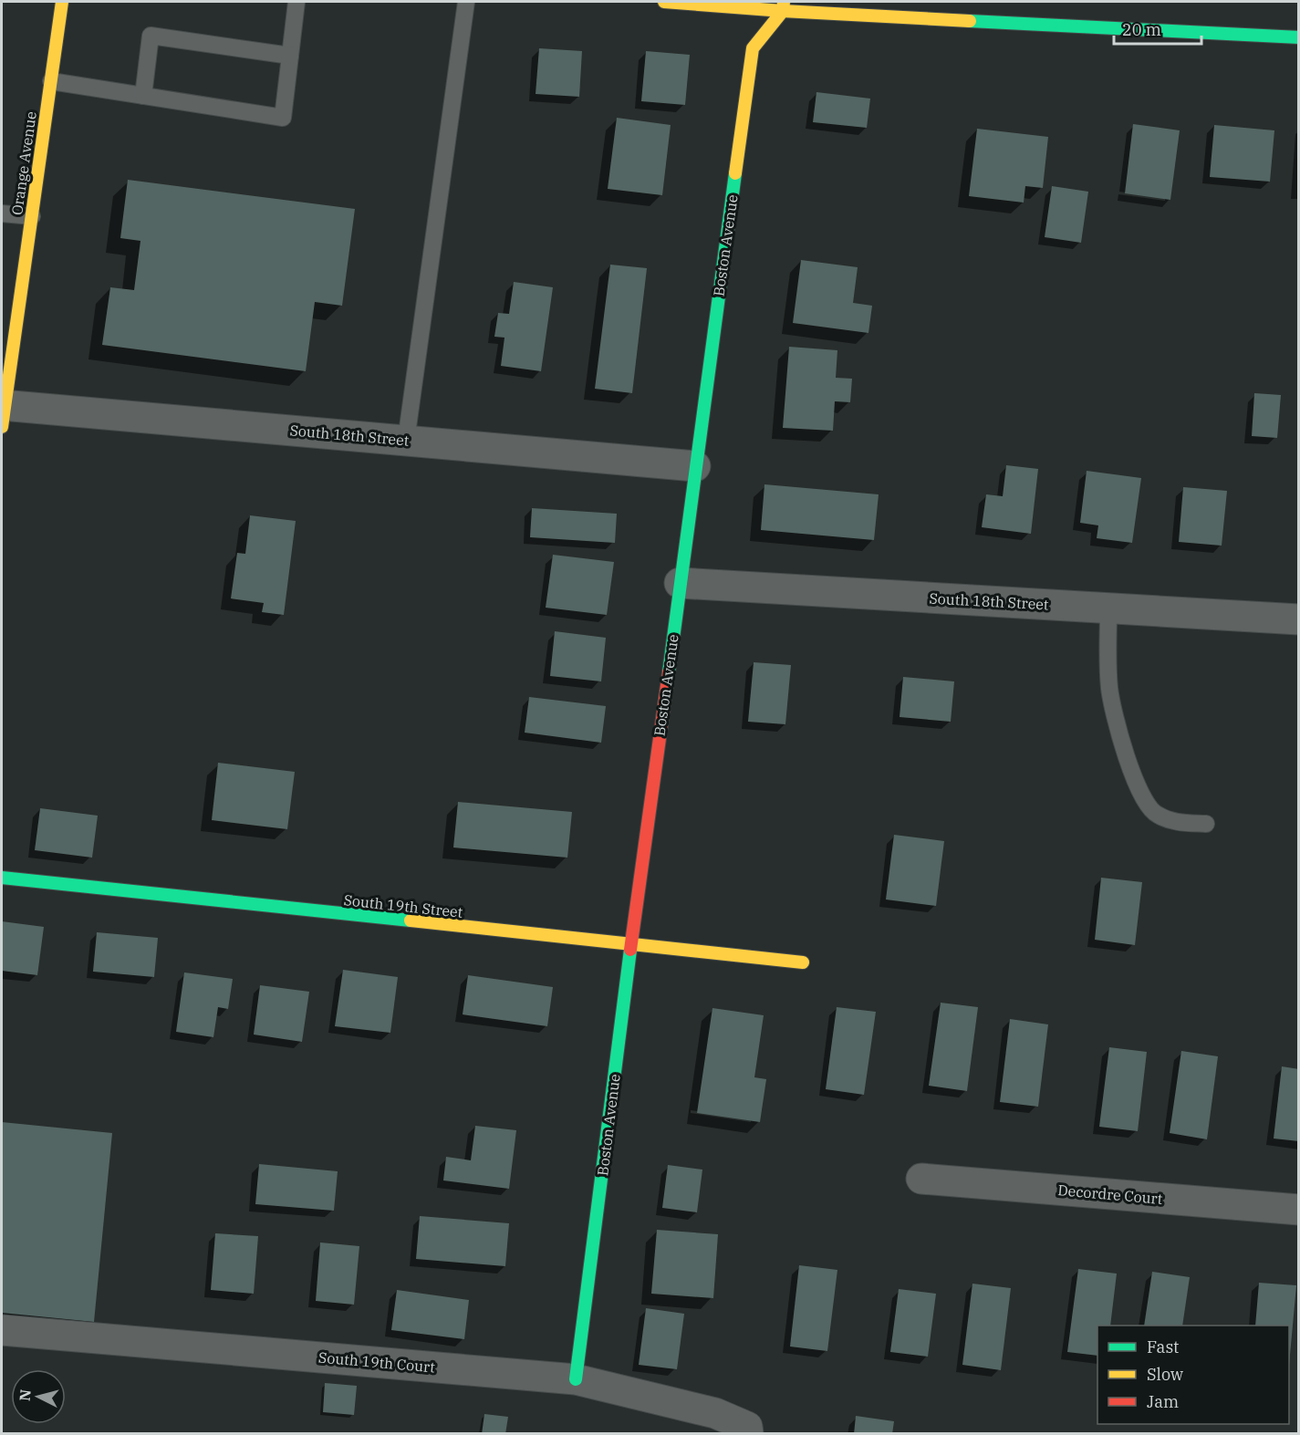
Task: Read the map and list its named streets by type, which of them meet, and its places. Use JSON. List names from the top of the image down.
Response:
{
  "streets": {
    "street": [
      "Orange Avenue",
      "Boston Avenue",
      "South 18th Street",
      "South 19th Street",
      "Decordre Court",
      "South 19th Court"
    ]
  },
  "crossings": [
    ["Orange Avenue", "South 18th Street"],
    ["Boston Avenue", "South 18th Street"],
    ["Boston Avenue", "South 19th Street"],
    ["Boston Avenue", "South 19th Court"]
  ],
  "legend": ["Fast", "Slow", "Jam"],
  "scale_bar": "20 m",
  "north": "left"
}
